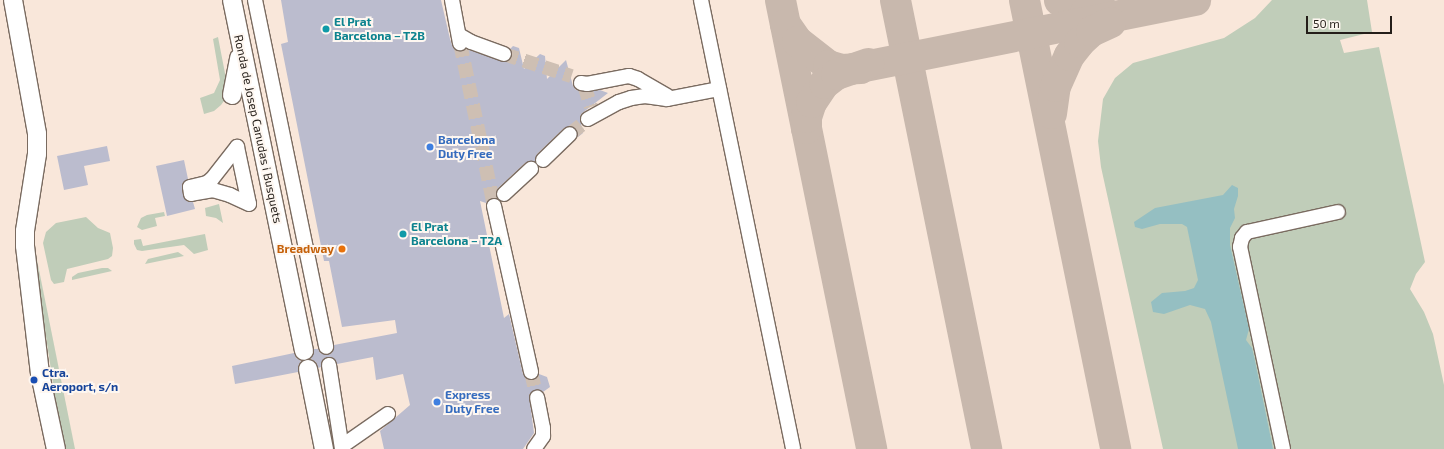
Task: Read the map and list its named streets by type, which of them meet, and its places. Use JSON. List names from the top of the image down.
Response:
{
  "streets": {
    "main road": ["Ronda de Josep Canudas i Busquets"]
  },
  "places": [
    "El Prat Barcelona – T2B",
    "Barcelona Duty Free",
    "El Prat Barcelona – T2A",
    "Breadway",
    "Ctra. Aeroport, s/n",
    "Express Duty Free"
  ],
  "scale_bar": "50 m"
}
